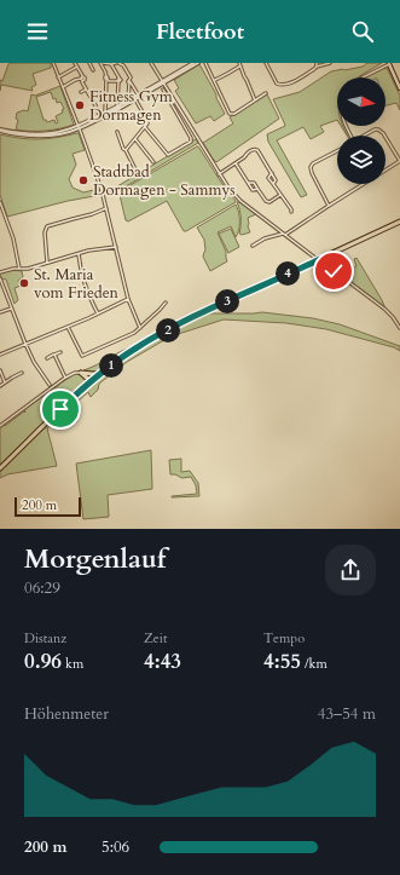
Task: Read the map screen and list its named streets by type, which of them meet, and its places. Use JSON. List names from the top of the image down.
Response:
{
  "places": ["Fitness Gym Dormagen", "Stadtbad Dormagen - Sammys", "St. Maria vom Frieden"],
  "scale_bar": "200 m",
  "north": "right",
  "page": {
    "header": "Fleetfoot",
    "pins": [
      "4",
      "3",
      "2",
      "1"
    ],
    "scale": "200 m",
    "heading": ["Morgenlauf", "06:29"],
    "stats": [
      ["Distanz", "0.96 km"],
      ["Zeit", "4:43"],
      ["Tempo", "4:55 /km"]
    ],
    "chart": ["Höhenmeter", "43–54 m"],
    "list": [
      {
        "name": "200 m",
        "note": "5:06"
      }
    ]
  }
}
